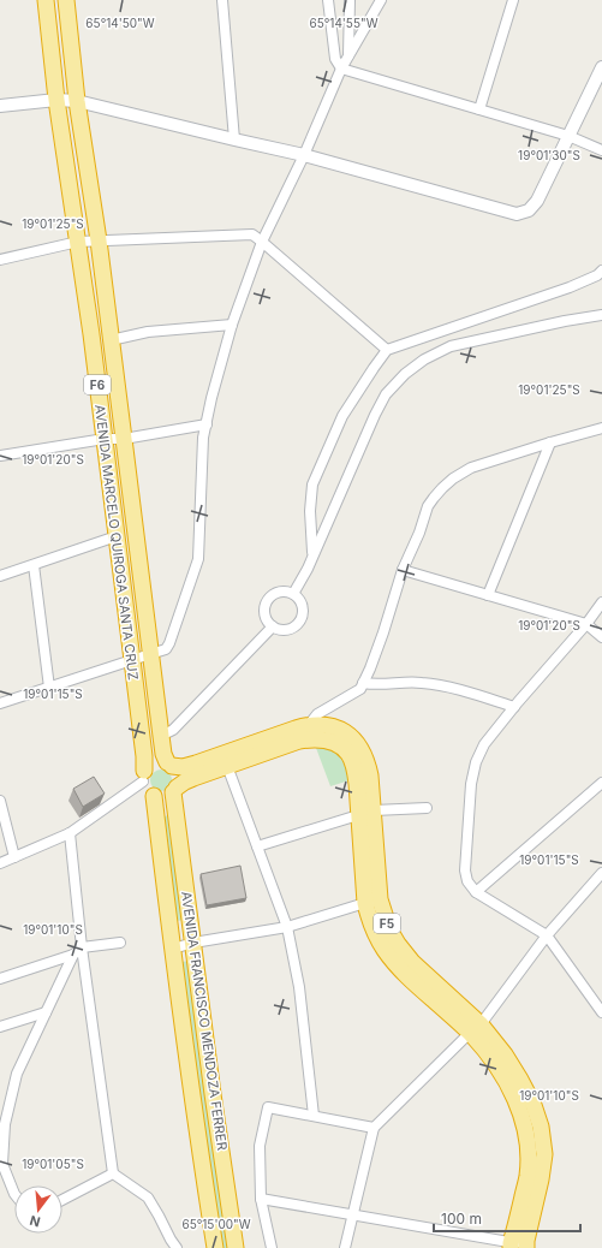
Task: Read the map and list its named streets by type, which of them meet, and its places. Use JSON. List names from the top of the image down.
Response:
{
  "streets": {
    "highway": [
      "F6",
      "AVENIDA MARCELO QUIROGA SANTA CRUZ",
      "F5",
      "AVENIDA FRANCISCO MENDOZA FERRER"
    ]
  },
  "crossings": [
    ["AVENIDA MARCELO QUIROGA SANTA CRUZ", "F5"],
    ["AVENIDA MARCELO QUIROGA SANTA CRUZ", "AVENIDA FRANCISCO MENDOZA FERRER"],
    ["F5", "AVENIDA FRANCISCO MENDOZA FERRER"]
  ],
  "scale_bar": "100 m",
  "north": "bottom",
  "coordinates": [
    "65°14'50\"W",
    "65°14'55\"W",
    "19°01'30\"S",
    "19°01'25\"S",
    "19°01'20\"S",
    "19°01'15\"S",
    "19°01'10\"S",
    "19°01'05\"S",
    "65°15'00\"W"
  ]
}
